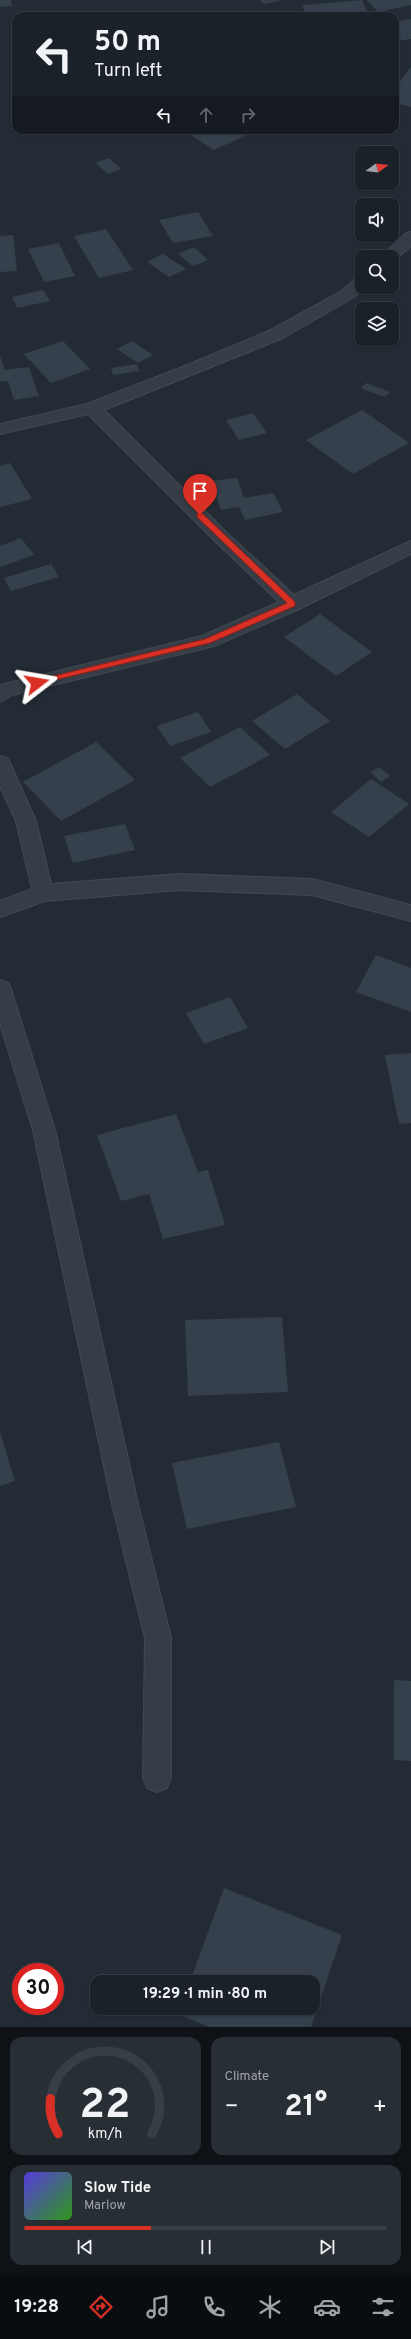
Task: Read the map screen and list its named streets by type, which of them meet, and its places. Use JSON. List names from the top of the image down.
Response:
{
  "north": "right",
  "page": {
    "turn": ["50 m", "Turn left"],
    "limit": "30",
    "trip": "19:29 · 1 min · 80 m",
    "tile": "Climate",
    "heat": ["−", "21°", "+"],
    "song": ["Slow Tide", "Marlow"],
    "tabs": "19:28",
    "gauge": ["22", "km/h"]
  }
}
